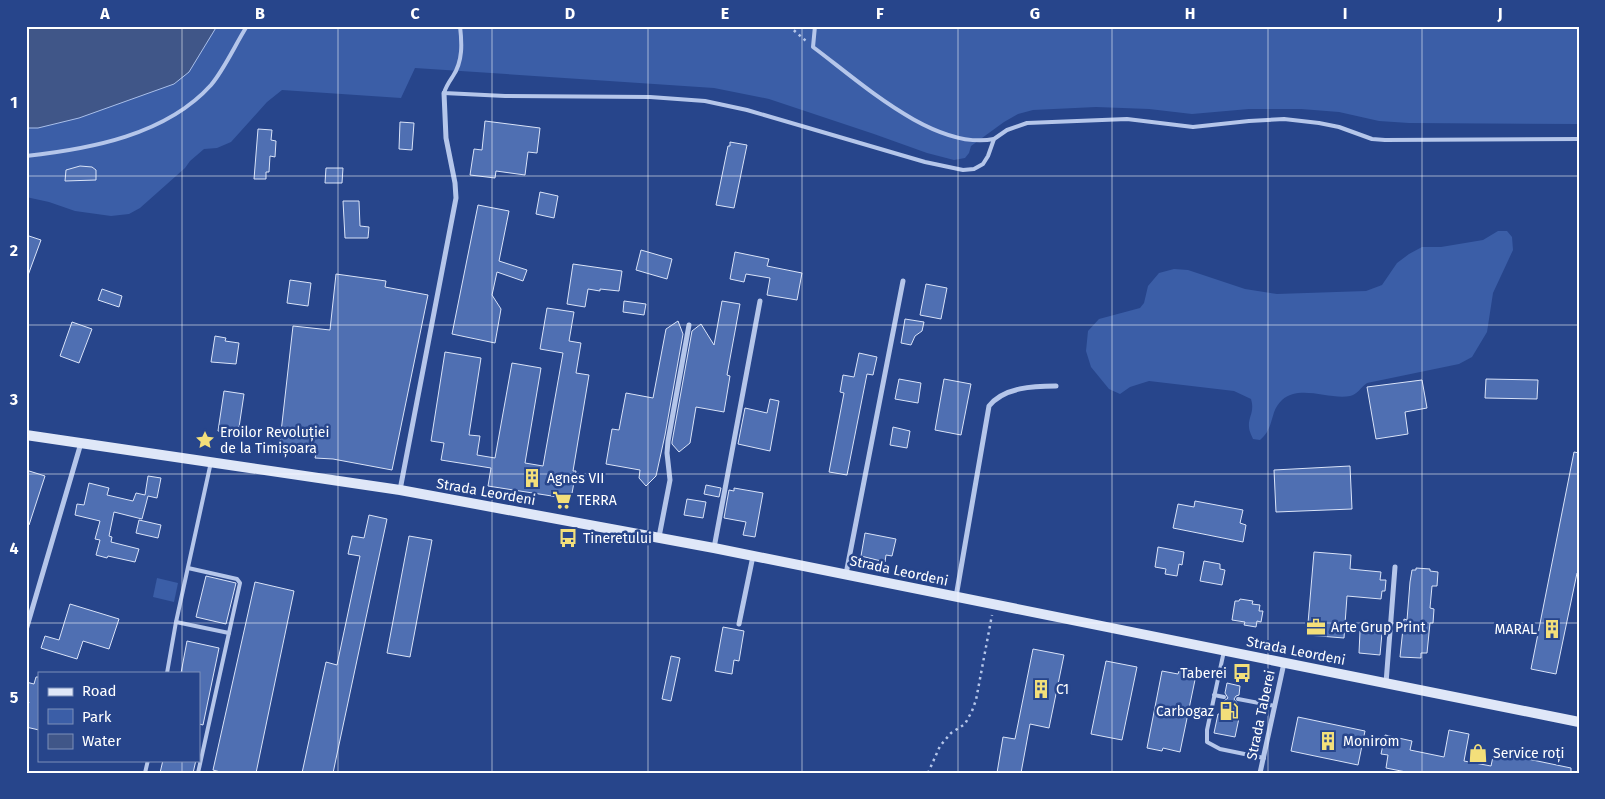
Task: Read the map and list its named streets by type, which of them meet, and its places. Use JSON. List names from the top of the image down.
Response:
{
  "streets": {
    "main road": ["Strada Leordeni"],
    "street": ["Strada Taberei"]
  },
  "crossings": [
    ["Strada Leordeni", "Strada Taberei"]
  ],
  "places": {
    "place": ["Eroilor Revoluției de la Timișoara"],
    "building": [
      "Agnes VII",
      "MARAL",
      "C1",
      "Monirom"
    ],
    "supermarket": ["TERRA"],
    "bus stop": ["Tineretului", "Taberei"],
    "office": ["Arte Grup Print"],
    "fuel station": ["Carbogaz"],
    "shop": ["Service roți"]
  },
  "legend": ["Road", "Park", "Water"],
  "grid": {
    "columns": [
      "A",
      "B",
      "C",
      "D",
      "E",
      "F",
      "G",
      "H",
      "I",
      "J"
    ],
    "rows": [
      "1",
      "2",
      "3",
      "4",
      "5"
    ]
  }
}
